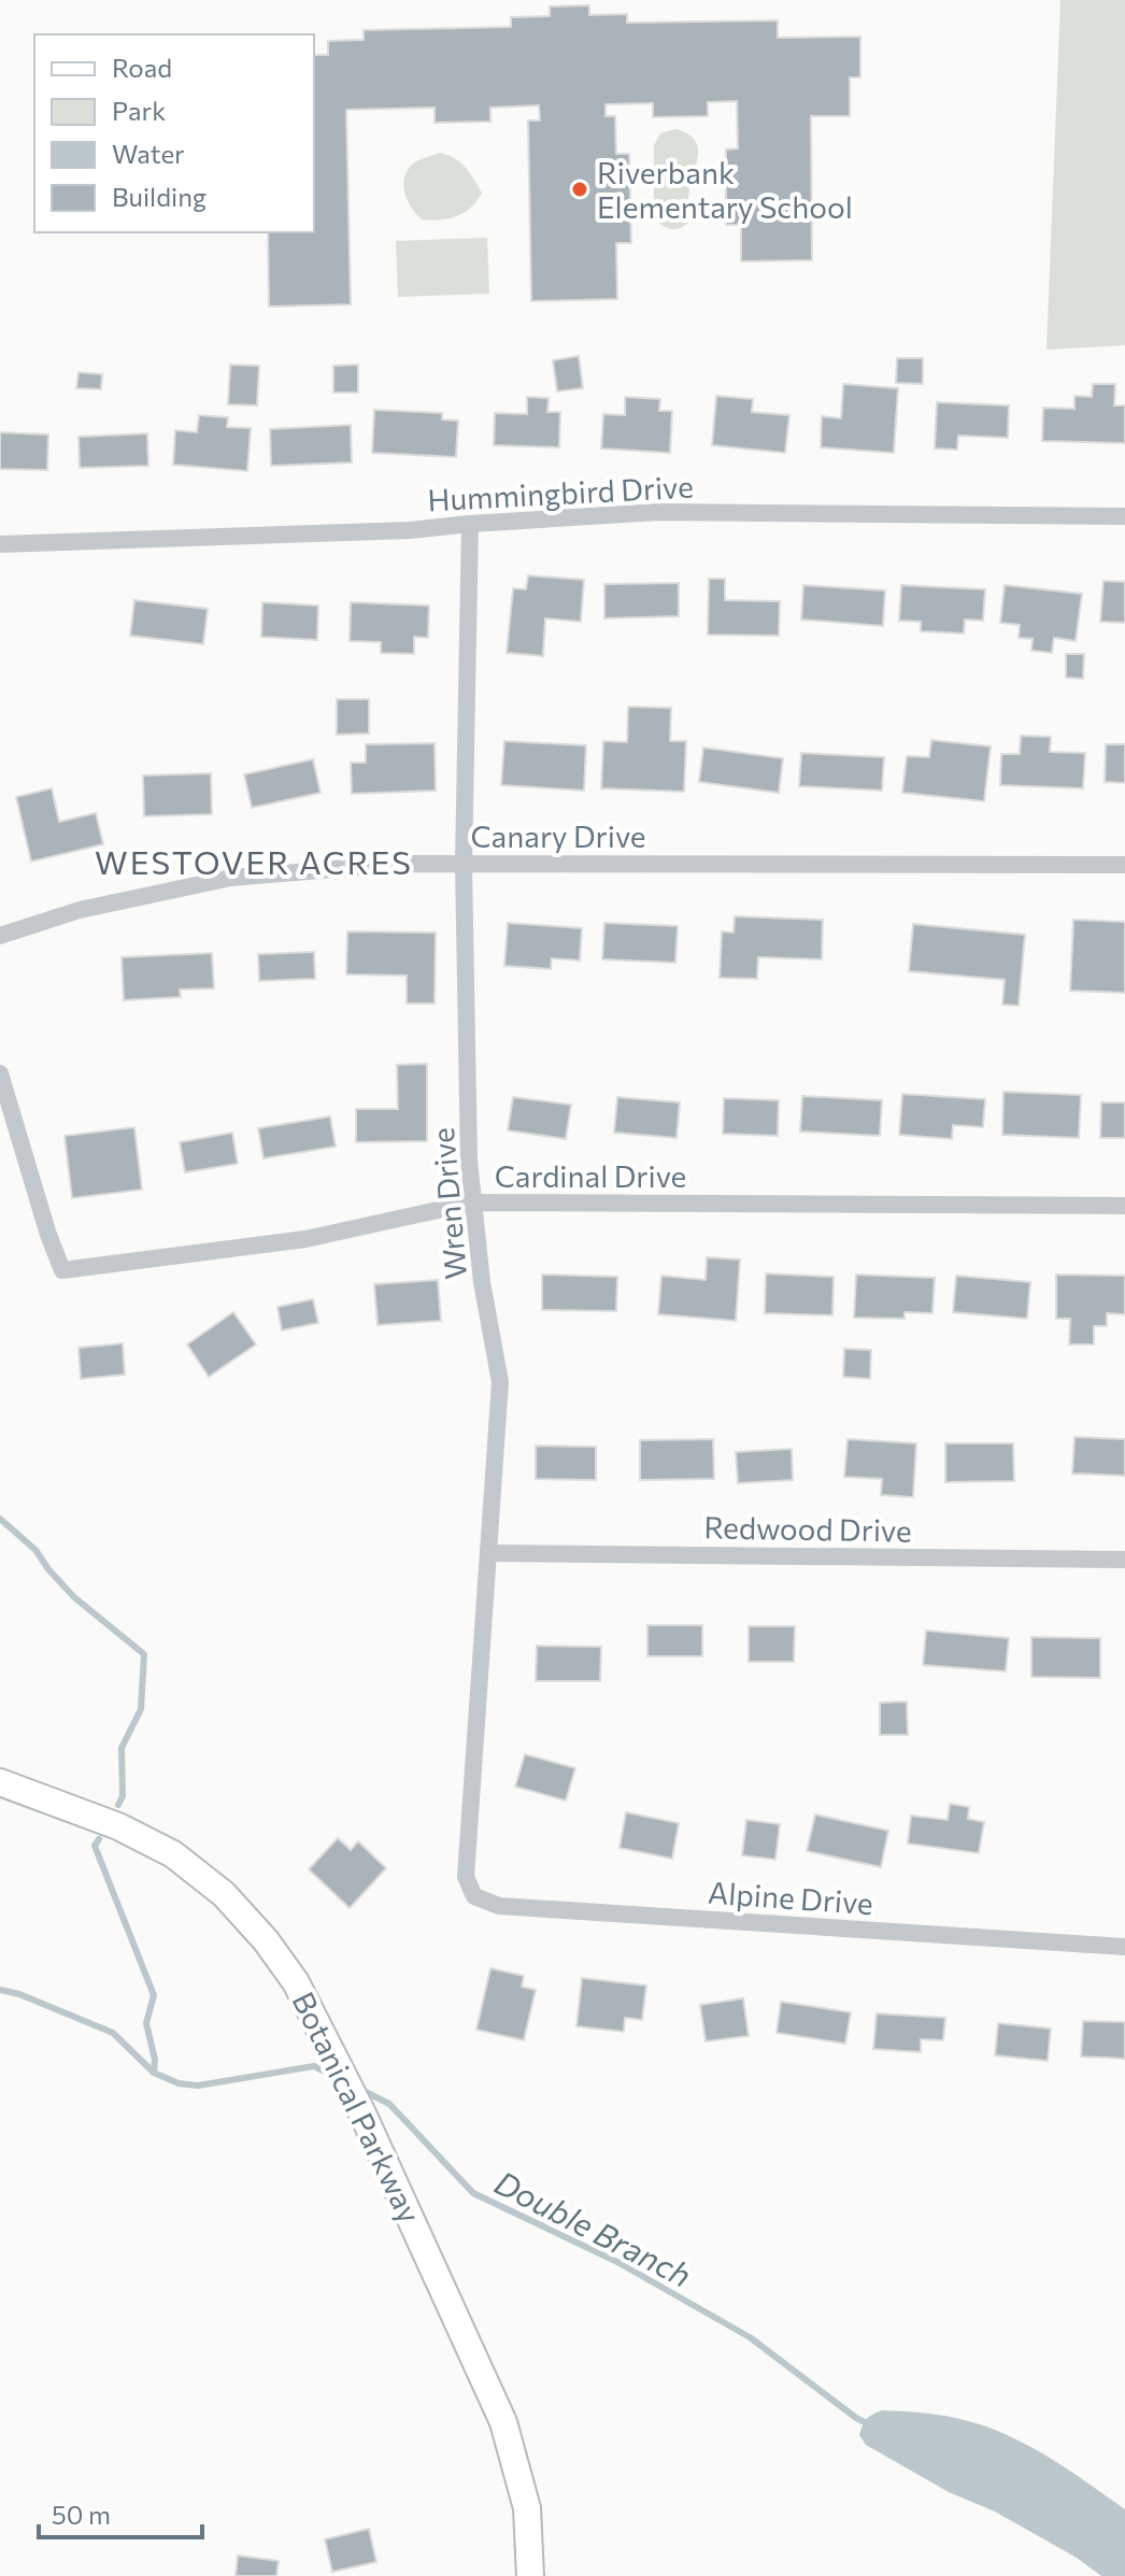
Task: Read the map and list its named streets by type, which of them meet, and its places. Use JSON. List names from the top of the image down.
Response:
{
  "streets": {
    "street": [
      "Hummingbird Drive",
      "Canary Drive",
      "Cardinal Drive",
      "Wren Drive",
      "Redwood Drive",
      "Alpine Drive",
      "Botanical Parkway"
    ]
  },
  "crossings": [
    ["Hummingbird Drive", "Wren Drive"],
    ["Canary Drive", "Wren Drive"],
    ["Cardinal Drive", "Wren Drive"],
    ["Wren Drive", "Redwood Drive"],
    ["Wren Drive", "Alpine Drive"]
  ],
  "districts": ["WESTOVER ACRES"],
  "water": ["Double Branch"],
  "places": ["Riverbank Elementary School"],
  "legend": [
    "Road",
    "Park",
    "Water",
    "Building"
  ],
  "scale_bar": "50 m"
}
